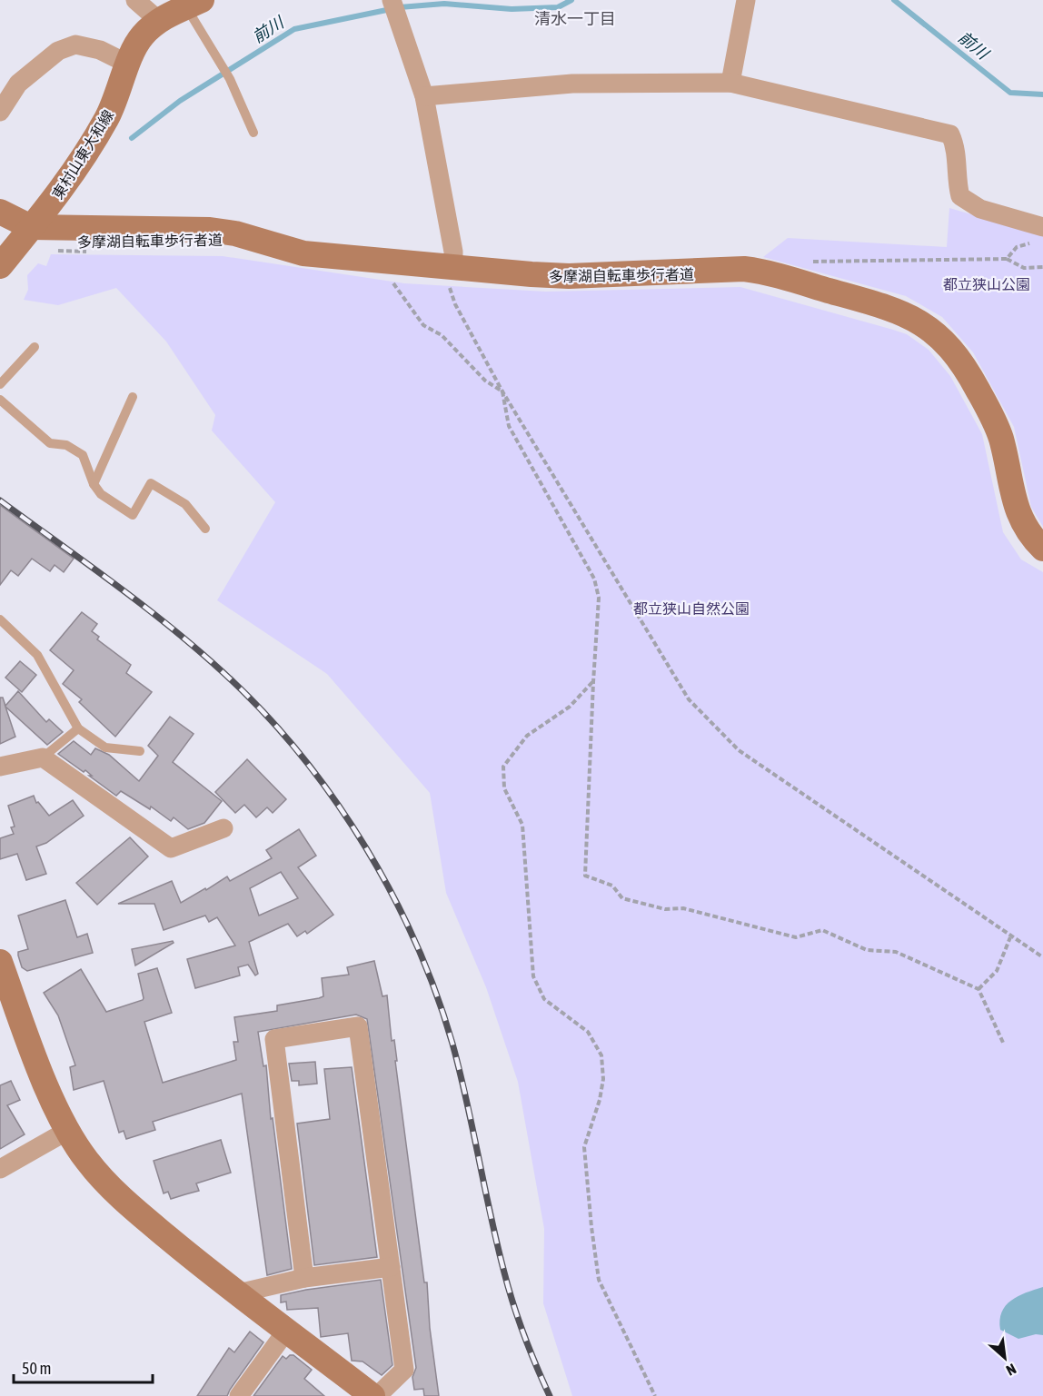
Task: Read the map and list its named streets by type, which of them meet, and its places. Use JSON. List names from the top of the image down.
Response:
{
  "streets": {
    "street": ["東村山東大和線"],
    "path": ["多摩湖自転車歩行者道"]
  },
  "districts": ["清水一丁目"],
  "water": ["前川"],
  "parks": ["都立狭山公園", "都立狭山自然公園"],
  "scale_bar": "50 m",
  "north": "bottom right"
}
